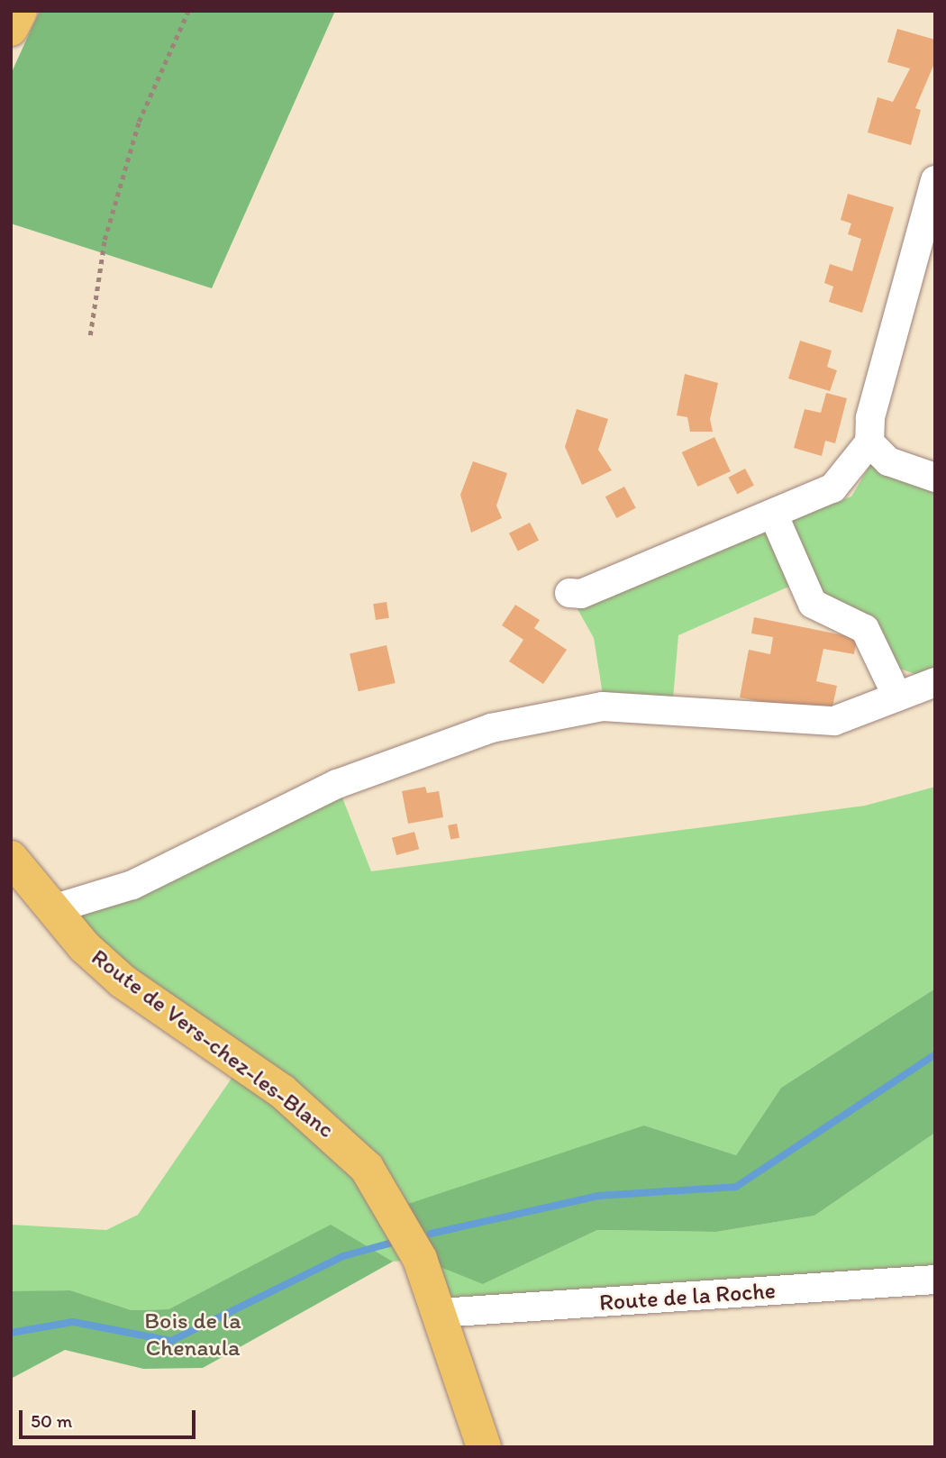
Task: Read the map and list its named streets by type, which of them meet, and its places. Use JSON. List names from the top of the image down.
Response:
{
  "streets": {
    "main road": ["Route de Vers-chez-les-Blanc"],
    "street": ["Route de la Roche"]
  },
  "crossings": [
    ["Route de Vers-chez-les-Blanc", "Route de la Roche"]
  ],
  "parks": ["Bois de la Chenaula"],
  "scale_bar": "50 m"
}
